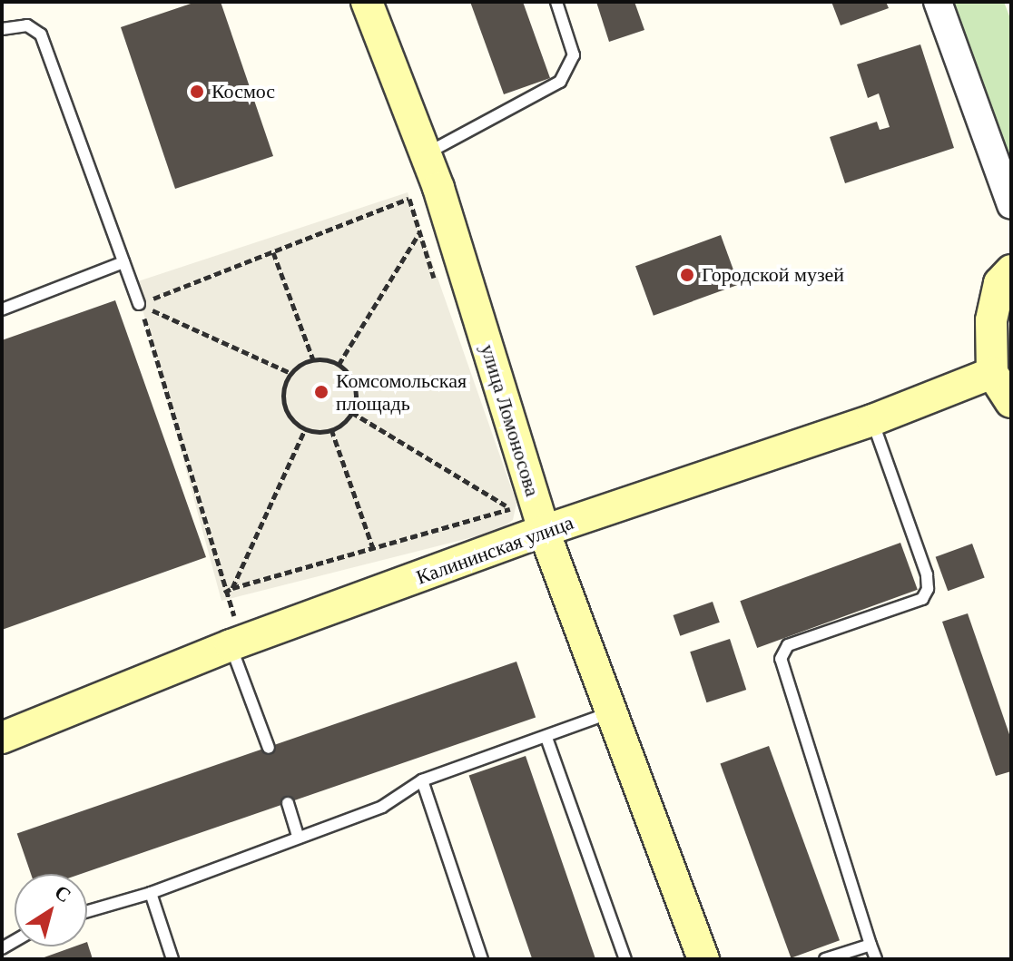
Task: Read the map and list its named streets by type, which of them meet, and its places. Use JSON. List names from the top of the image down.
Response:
{
  "streets": {
    "main road": ["улица Ломоносова", "Калининская улица"]
  },
  "crossings": [
    ["улица Ломоносова", "Калининская улица"]
  ],
  "places": ["Космос", "Городской музей", "Комсомольская площадь"],
  "north": "top right"
}
